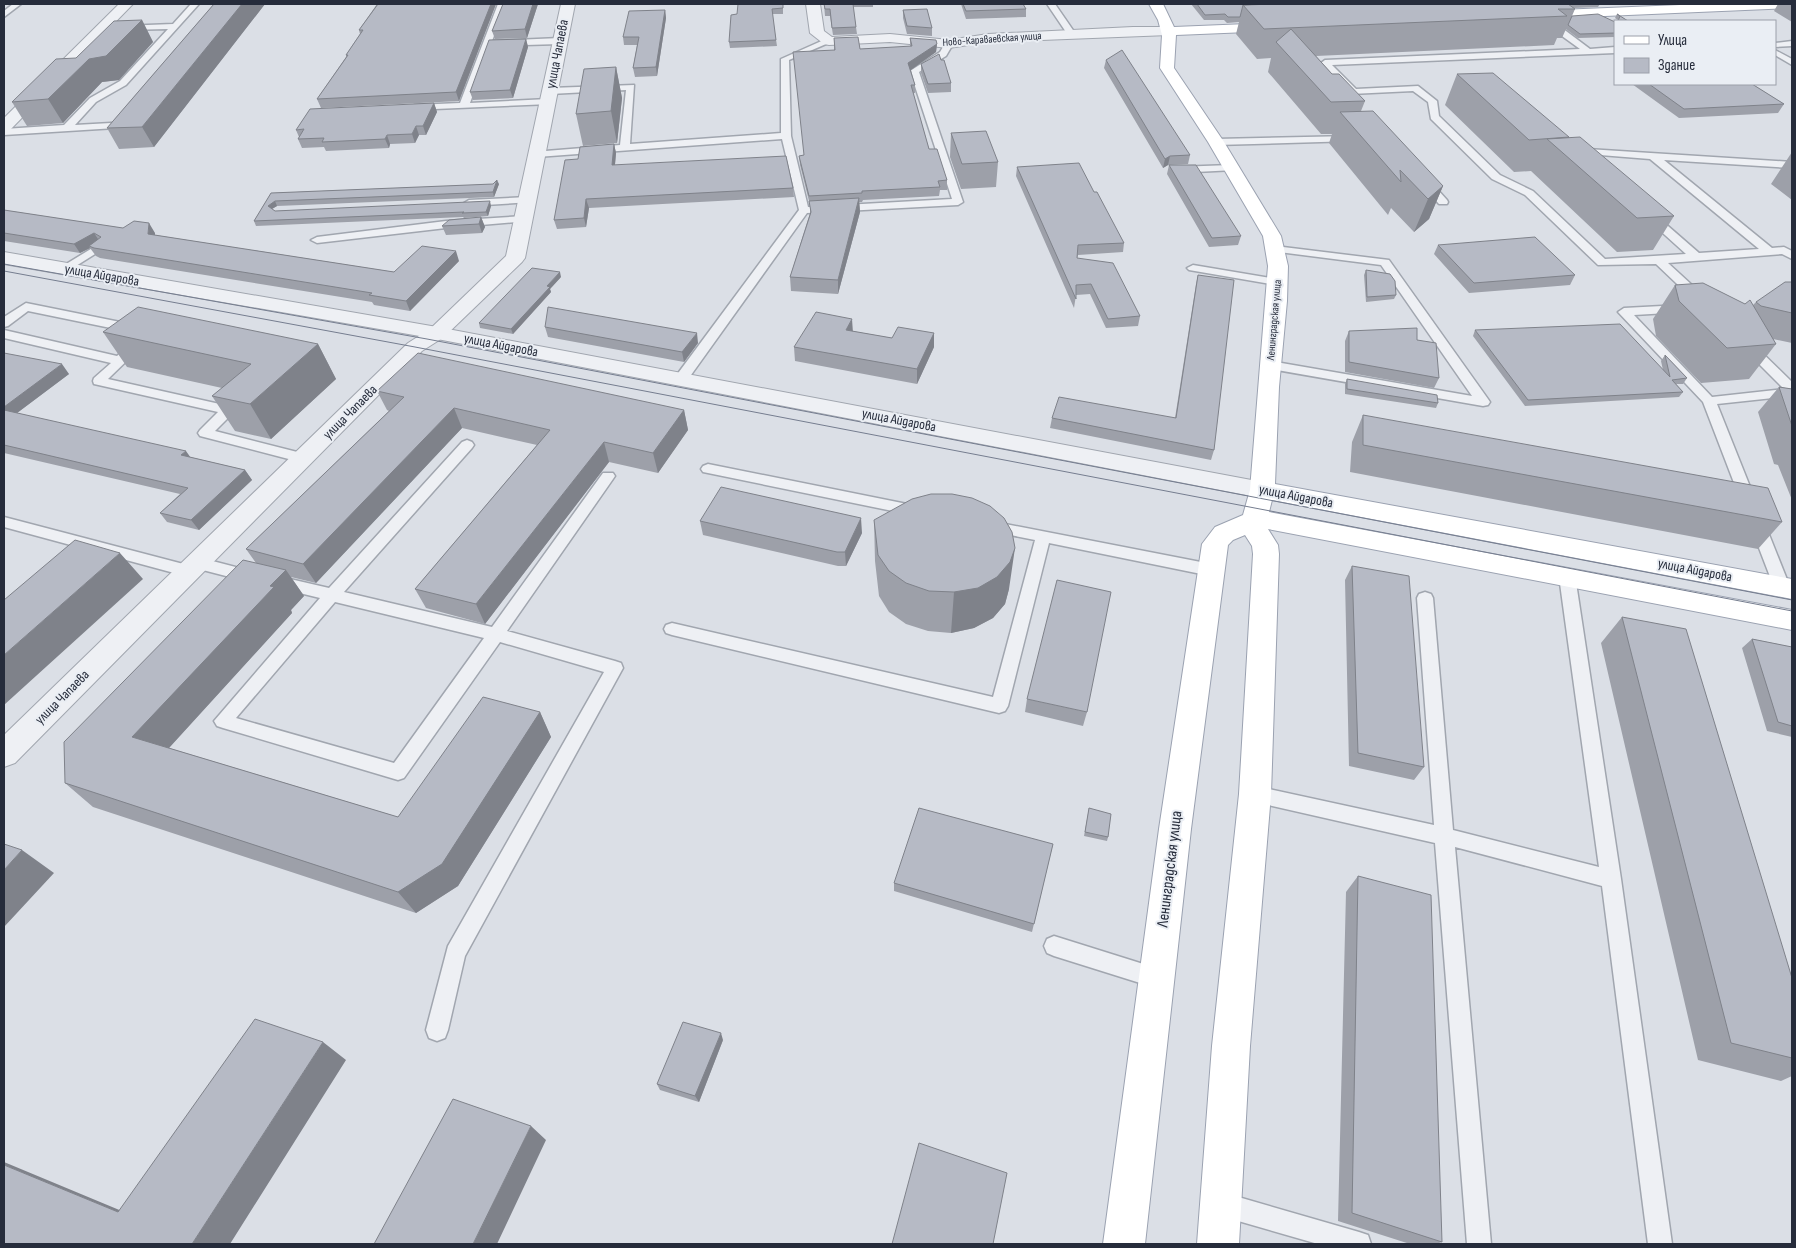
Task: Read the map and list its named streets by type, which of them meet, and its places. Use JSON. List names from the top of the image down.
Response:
{
  "streets": {
    "main road": ["улица Айдарова", "Ленинградская улица"],
    "street": ["Ново-Караваевская улица", "улица Чапаева"]
  },
  "crossings": [
    ["Ново-Караваевская улица", "Ленинградская улица"],
    ["улица Чапаева", "улица Айдарова"],
    ["улица Айдарова", "Ленинградская улица"]
  ],
  "legend": ["Улица", "Здание"]
}
